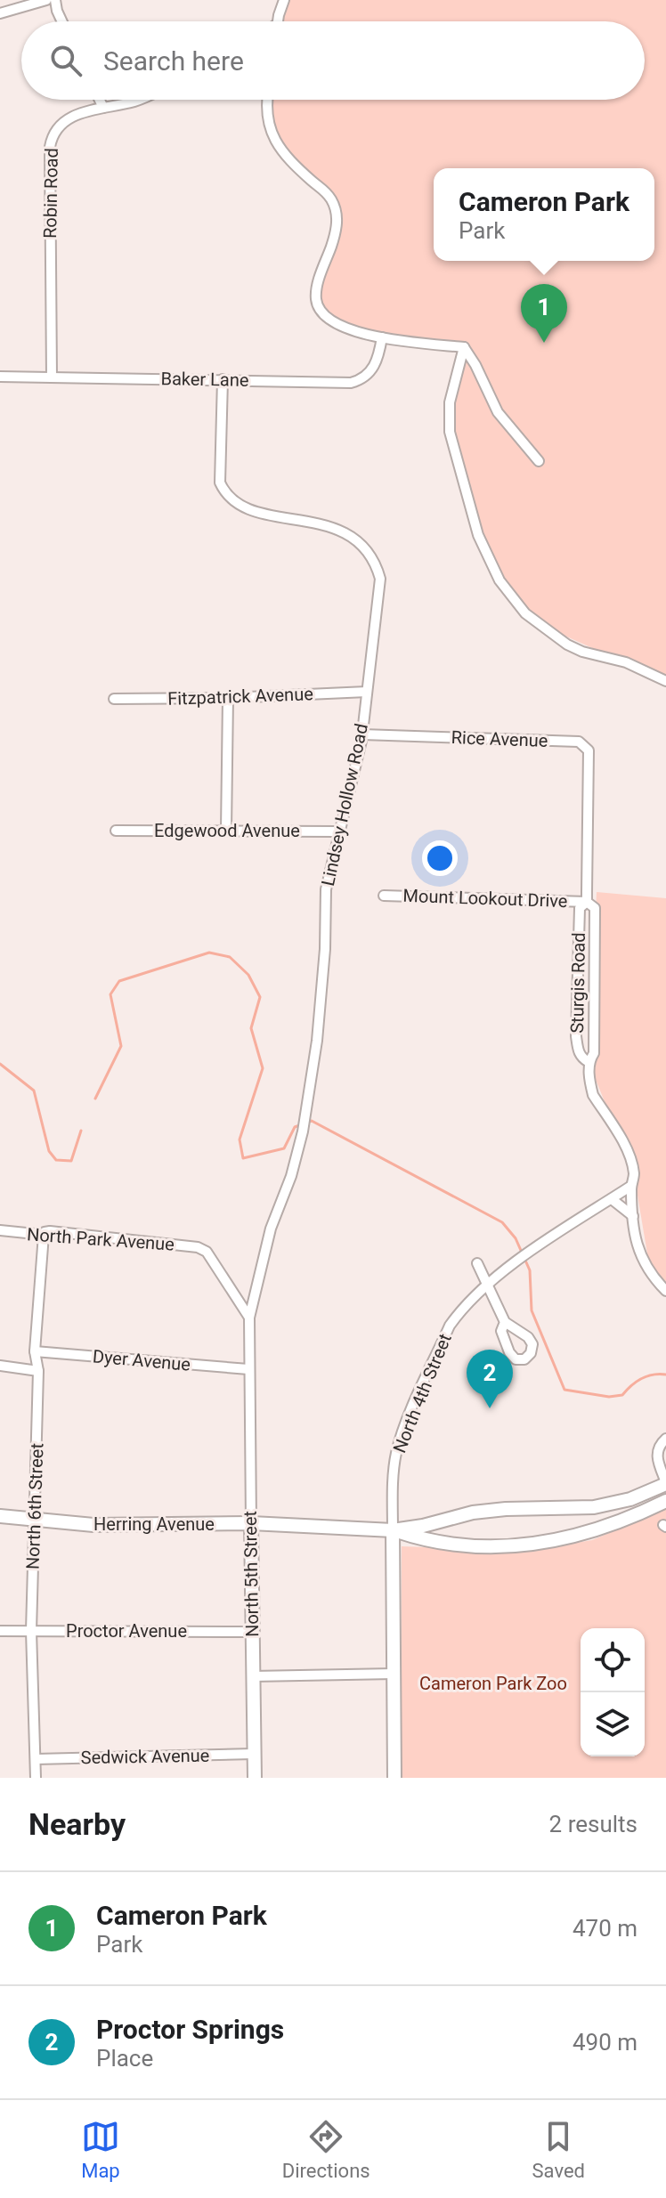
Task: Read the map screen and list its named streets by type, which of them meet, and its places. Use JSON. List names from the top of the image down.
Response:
{
  "streets": {
    "main road": ["North 4th Street", "Herring Avenue", "North 5th Street"],
    "street": [
      "Robin Road",
      "Baker Lane",
      "Fitzpatrick Avenue",
      "Rice Avenue",
      "Lindsey Hollow Road",
      "Edgewood Avenue",
      "Mount Lookout Drive",
      "Sturgis Road",
      "North Park Avenue",
      "Dyer Avenue",
      "North 6th Street",
      "Proctor Avenue",
      "Sedwick Avenue"
    ]
  },
  "crossings": [
    ["Robin Road", "Baker Lane"],
    ["Baker Lane", "Lindsey Hollow Road"],
    ["Fitzpatrick Avenue", "Lindsey Hollow Road"],
    ["Rice Avenue", "Lindsey Hollow Road"],
    ["Rice Avenue", "Sturgis Road"],
    ["Lindsey Hollow Road", "Edgewood Avenue"],
    ["Lindsey Hollow Road", "North Park Avenue"],
    ["Lindsey Hollow Road", "Dyer Avenue"],
    ["Lindsey Hollow Road", "North 5th Street"],
    ["Mount Lookout Drive", "Sturgis Road"],
    ["Sturgis Road", "North 4th Street"],
    ["North Park Avenue", "North 6th Street"],
    ["Dyer Avenue", "North 6th Street"],
    ["Dyer Avenue", "North 5th Street"],
    ["North 4th Street", "Herring Avenue"],
    ["North 6th Street", "Herring Avenue"],
    ["North 6th Street", "Proctor Avenue"],
    ["North 6th Street", "Sedwick Avenue"],
    ["Herring Avenue", "North 5th Street"],
    ["North 5th Street", "Proctor Avenue"],
    ["North 5th Street", "Sedwick Avenue"]
  ],
  "parks": ["Cameron Park Zoo"],
  "page": {
    "search": "Search here",
    "popup": ["Cameron Park", "Park"],
    "pins": ["1", "2"],
    "heading": ["Nearby", "2 results"],
    "list": [
      {
        "mark": "1",
        "name": "Cameron Park",
        "note": "Park",
        "value": "470 m"
      },
      {
        "mark": "2",
        "name": "Proctor Springs",
        "note": "Place",
        "value": "490 m"
      }
    ],
    "nav": ["Map", "Directions", "Saved"]
  }
}
